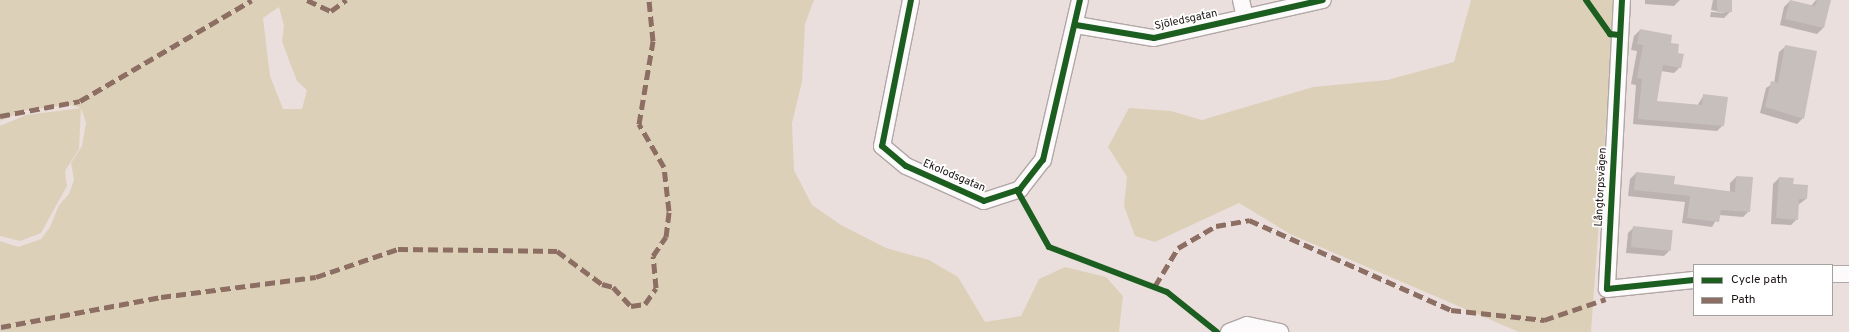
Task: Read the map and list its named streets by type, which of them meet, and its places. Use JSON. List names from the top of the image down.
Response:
{
  "streets": {
    "street": ["Sjöledsgatan", "Ekolodsgatan", "Långtorpsvägen"]
  },
  "crossings": [
    ["Sjöledsgatan", "Ekolodsgatan"]
  ],
  "legend": ["Cycle path", "Path"]
}
